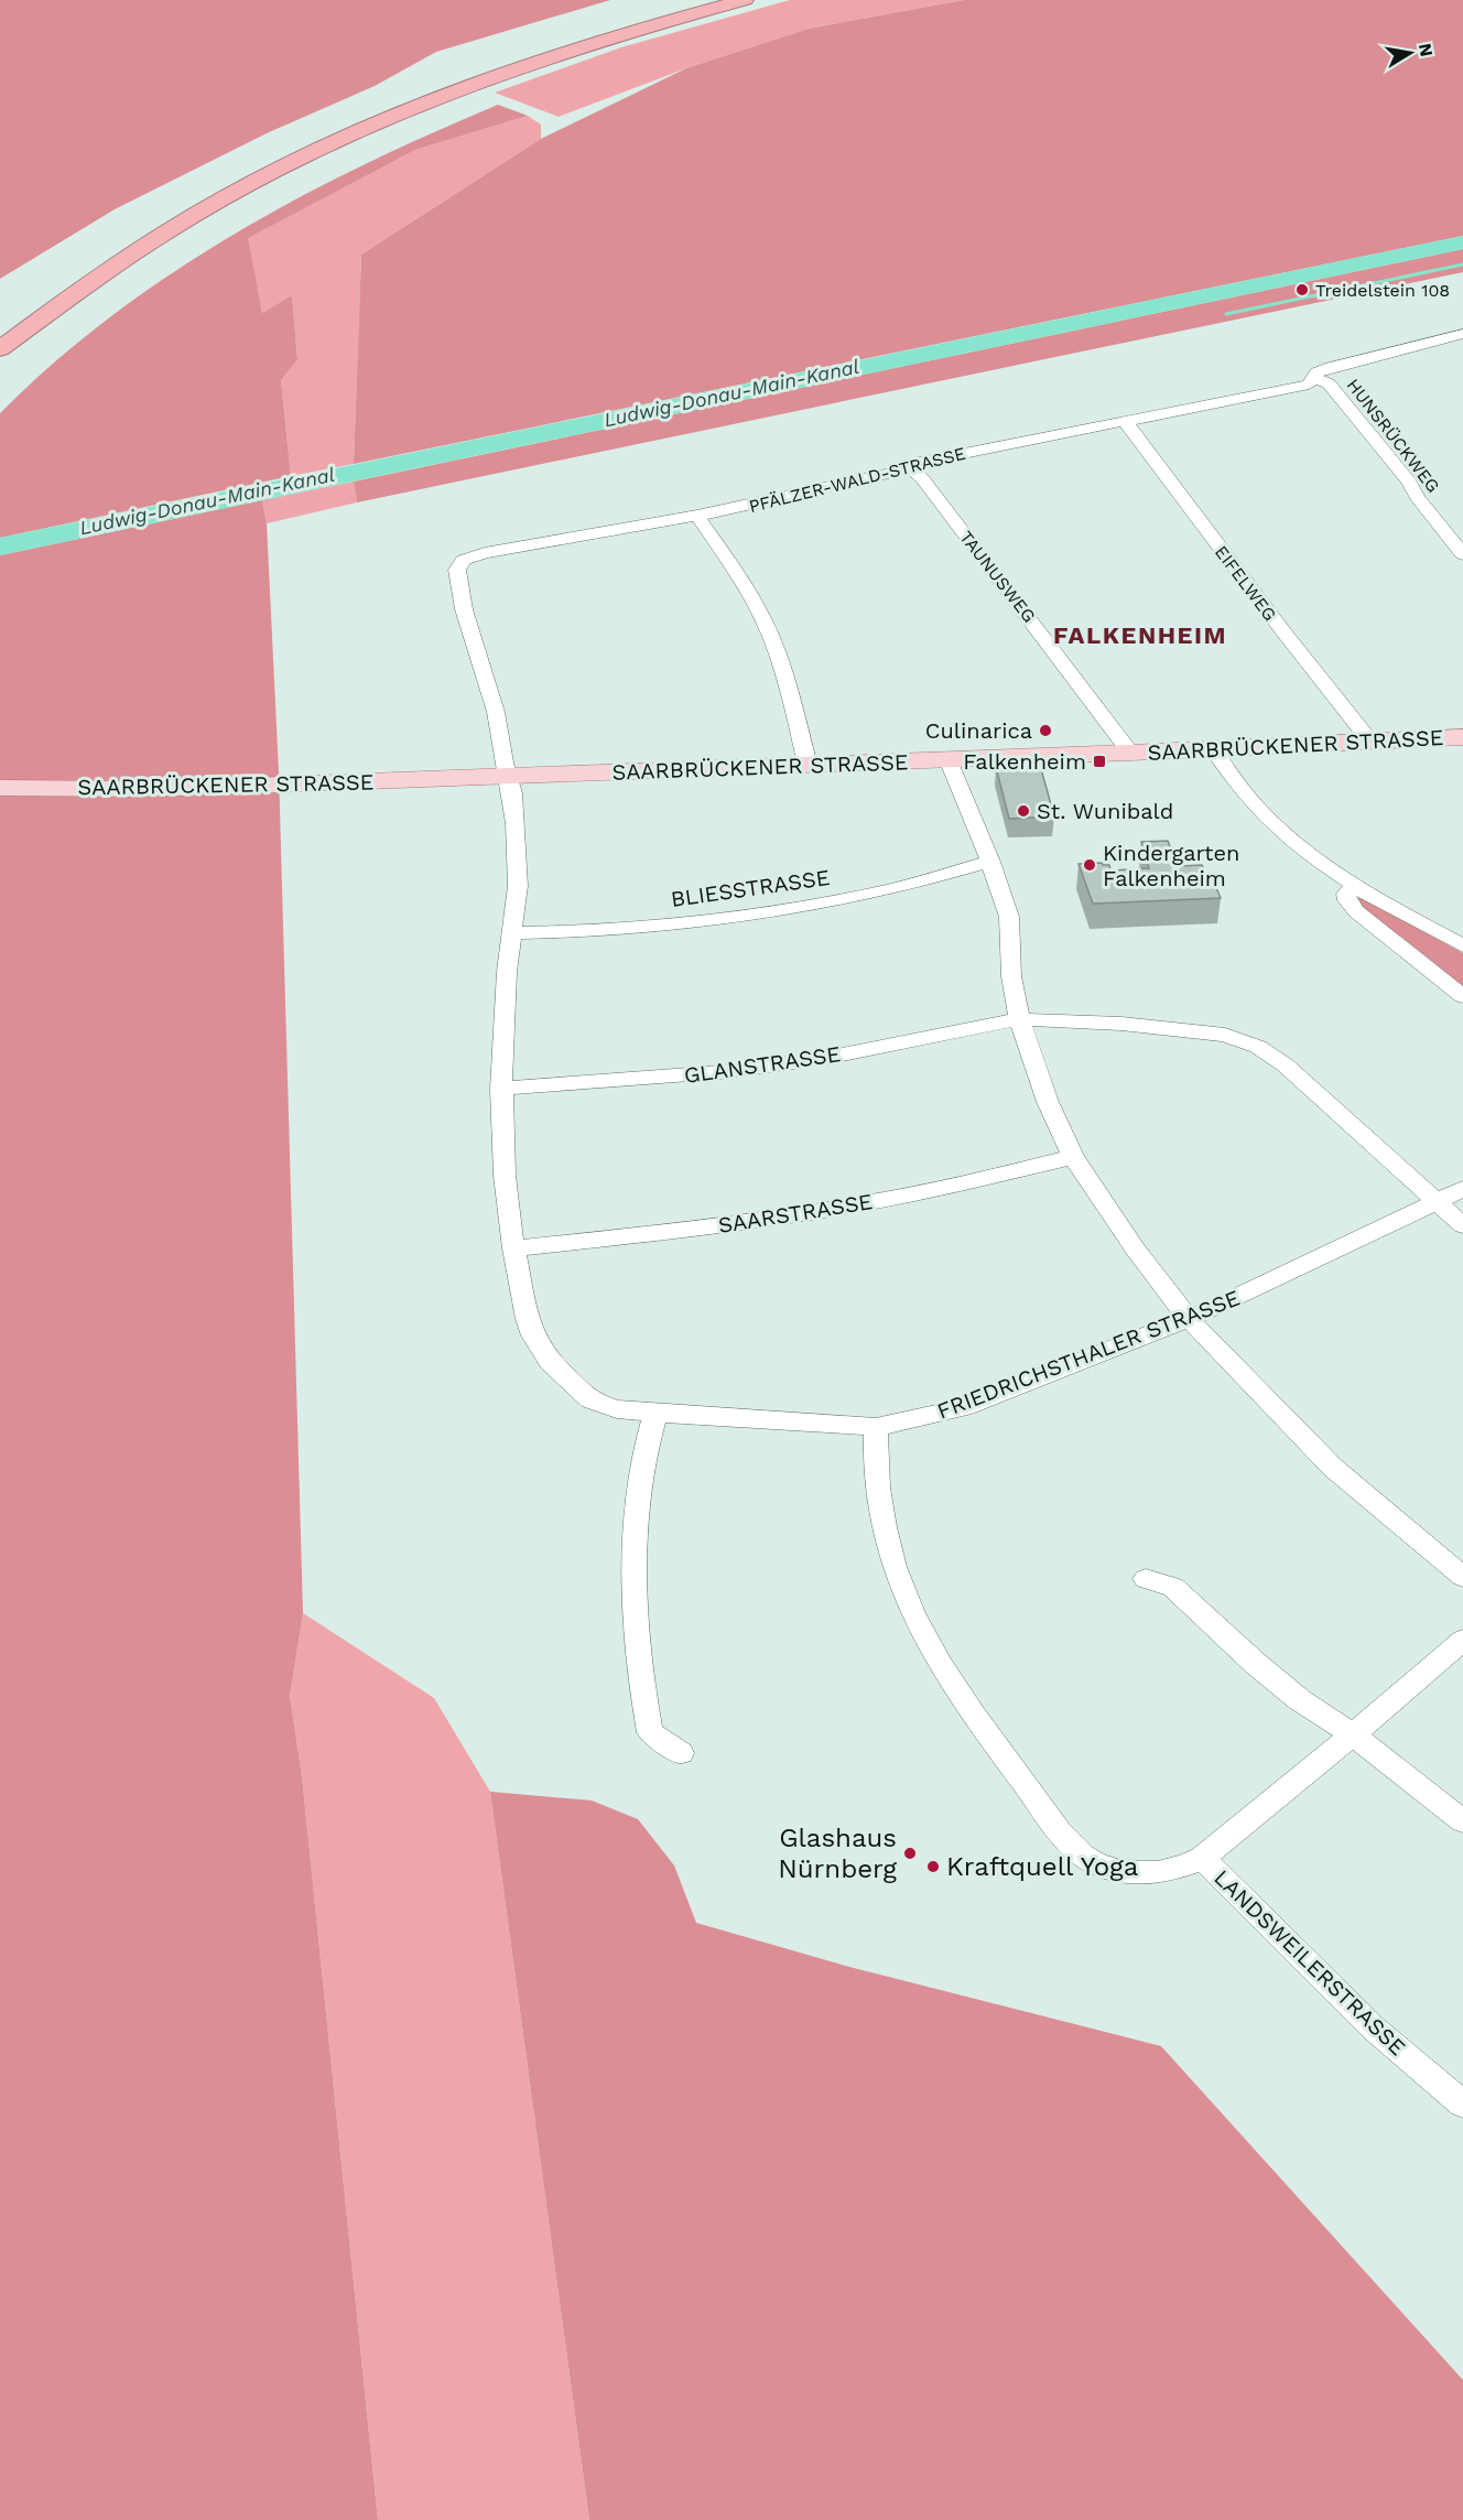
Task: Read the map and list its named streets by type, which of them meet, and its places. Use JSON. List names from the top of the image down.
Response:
{
  "streets": {
    "main road": ["SAARBRÜCKENER STRASSE"],
    "street": [
      "HUNSRÜCKWEG",
      "PFÄLZER-WALD-STRASSE",
      "TAUNUSWEG",
      "EIFELWEG",
      "BLIESSTRASSE",
      "GLANSTRASSE",
      "SAARSTRASSE",
      "FRIEDRICHSTHALER STRASSE",
      "LANDSWEILERSTRASSE"
    ]
  },
  "crossings": [
    ["HUNSRÜCKWEG", "PFÄLZER-WALD-STRASSE"],
    ["PFÄLZER-WALD-STRASSE", "TAUNUSWEG"],
    ["PFÄLZER-WALD-STRASSE", "EIFELWEG"],
    ["PFÄLZER-WALD-STRASSE", "SAARBRÜCKENER STRASSE"],
    ["PFÄLZER-WALD-STRASSE", "FRIEDRICHSTHALER STRASSE"],
    ["TAUNUSWEG", "SAARBRÜCKENER STRASSE"],
    ["EIFELWEG", "SAARBRÜCKENER STRASSE"],
    ["SAARBRÜCKENER STRASSE", "FRIEDRICHSTHALER STRASSE"],
    ["BLIESSTRASSE", "FRIEDRICHSTHALER STRASSE"],
    ["GLANSTRASSE", "FRIEDRICHSTHALER STRASSE"],
    ["SAARSTRASSE", "FRIEDRICHSTHALER STRASSE"],
    ["FRIEDRICHSTHALER STRASSE", "LANDSWEILERSTRASSE"]
  ],
  "districts": ["FALKENHEIM"],
  "water": ["Ludwig-Donau-Main-Kanal"],
  "places": {
    "other": [
      "Treidelstein 108",
      "Culinarica",
      "St. Wunibald",
      "Kindergarten Falkenheim",
      "Glashaus Nürnberg",
      "Kraftquell Yoga"
    ],
    "transit": ["Falkenheim"]
  },
  "north": "right"
}
